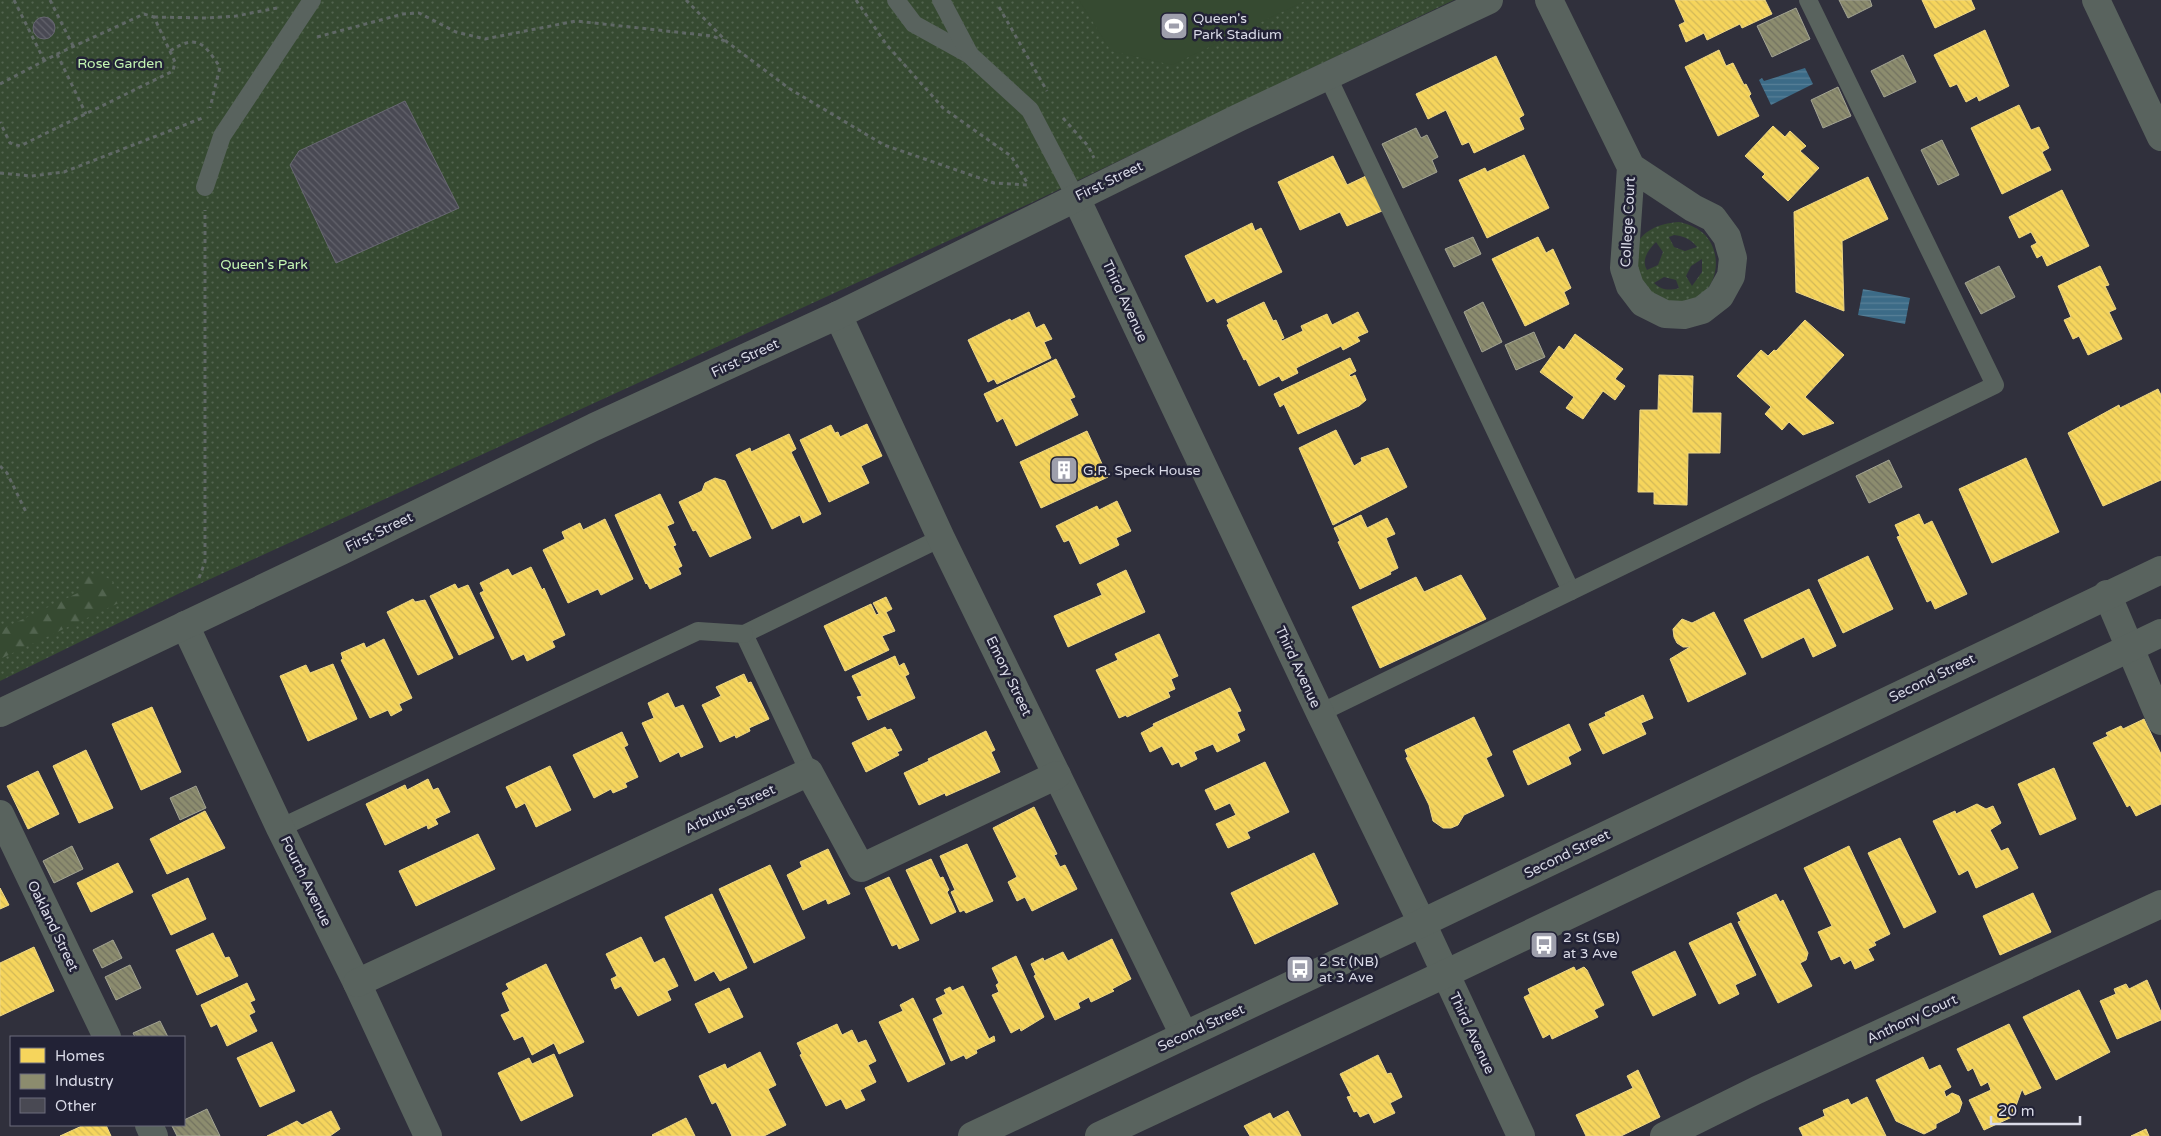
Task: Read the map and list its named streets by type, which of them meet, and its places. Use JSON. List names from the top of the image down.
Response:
{
  "streets": {
    "street": [
      "First Street",
      "College Court",
      "Third Avenue",
      "Emory Street",
      "Second Street",
      "Arbutus Street",
      "Fourth Avenue",
      "Oakland Street",
      "Anthony Court"
    ]
  },
  "crossings": [
    ["First Street", "Third Avenue"],
    ["First Street", "Emory Street"],
    ["First Street", "Fourth Avenue"],
    ["Third Avenue", "Second Street"],
    ["Emory Street", "Second Street"],
    ["Arbutus Street", "Fourth Avenue"]
  ],
  "parks": ["Rose Garden", "Queen's Park"],
  "places": {
    "sports": ["Queen's Park Stadium"],
    "building": ["G.R. Speck House"],
    "bus stop": ["2 St (SB) at 3 Ave", "2 St (NB) at 3 Ave"]
  },
  "legend": ["Homes", "Industry", "Other"],
  "scale_bar": "20 m"
}
